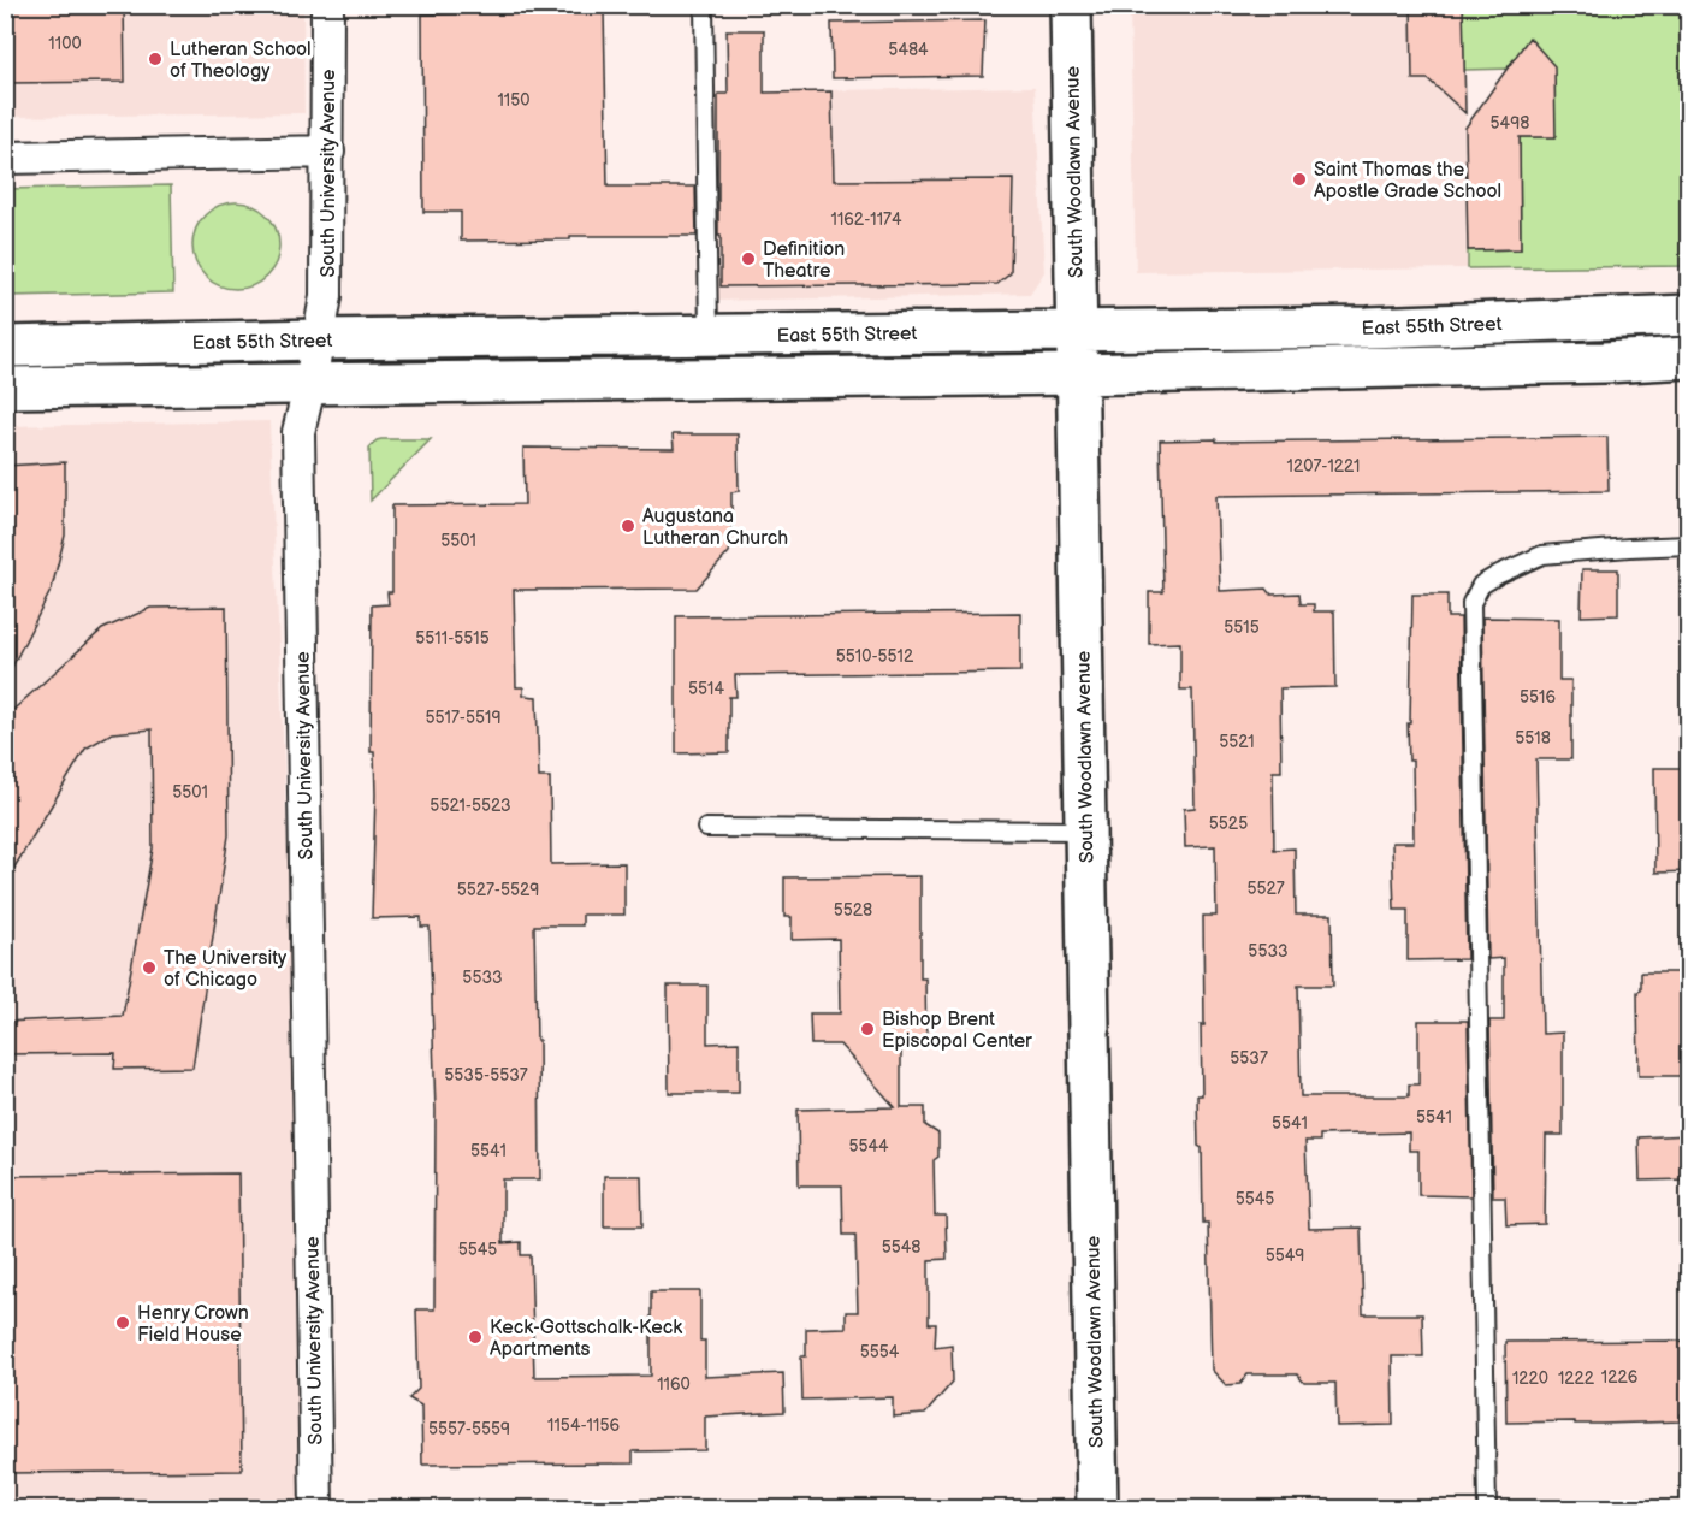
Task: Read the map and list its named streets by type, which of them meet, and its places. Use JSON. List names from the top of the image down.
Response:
{
  "streets": {
    "street": ["South Woodlawn Avenue", "South University Avenue", "East 55th Street"]
  },
  "crossings": [
    ["South Woodlawn Avenue", "East 55th Street"],
    ["South University Avenue", "East 55th Street"]
  ],
  "places": [
    "Lutheran School of Theology",
    "Saint Thomas the Apostle Grade School",
    "Definition Theatre",
    "Augustana Lutheran Church",
    "The University of Chicago",
    "Bishop Brent Episcopal Center",
    "Henry Crown Field House",
    "Keck-Gottschalk-Keck Apartments"
  ],
  "house_numbers": [
    "1100",
    "5484",
    "1150",
    "5498",
    "1162-1174",
    "1207-1221",
    "5501",
    "5515",
    "5511-5515",
    "5510-5512",
    "5514",
    "5516",
    "5517-5519",
    "5518",
    "5521",
    "5501",
    "5521-5523",
    "5525",
    "5527",
    "5527-5529",
    "5528",
    "5533",
    "5533",
    "5537",
    "5535-5537",
    "5541",
    "5541",
    "5544",
    "5541",
    "5545",
    "5548",
    "5545",
    "5549",
    "5554",
    "1226",
    "1220",
    "1222",
    "1160",
    "1154-1156",
    "5557-5559"
  ]
}
